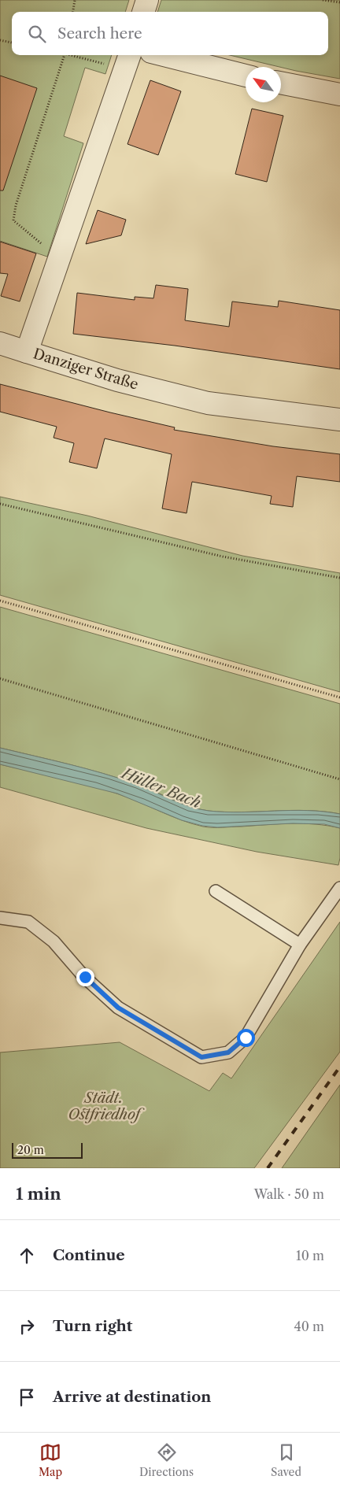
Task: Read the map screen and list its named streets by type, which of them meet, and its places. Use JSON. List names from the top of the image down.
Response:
{
  "streets": {
    "street": ["Danziger Straße"]
  },
  "water": ["Hüller Bach"],
  "parks": ["Städt. Ostfriedhof"],
  "scale_bar": "20 m",
  "north": "top left",
  "page": {
    "search": "Search here",
    "scale": "20 m",
    "heading": ["1 min", "Walk · 50 m"],
    "list": [
      ["Continue", "10 m"],
      ["Turn right", "40 m"],
      "Arrive at destination"
    ],
    "nav": ["Map", "Directions", "Saved"]
  }
}
